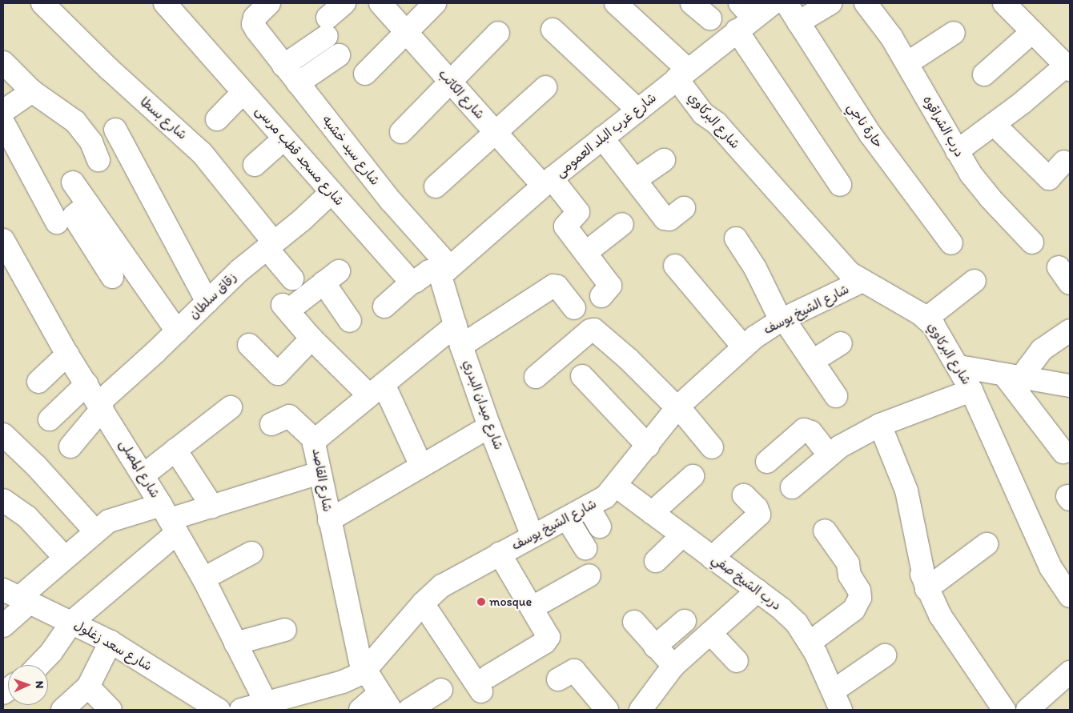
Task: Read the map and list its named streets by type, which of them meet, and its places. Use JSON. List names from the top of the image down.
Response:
{
  "streets": {
    "street": [
      "شارع الكاتب",
      "شارع بسطا",
      "شارع البركاوي",
      "حارة ناجي",
      "درب الشراقوه",
      "شارع غرب البلد العمومى",
      "شارع سيد خشبه",
      "شارع مسجد قطب مرسى",
      "زقاق سلطان",
      "شارع الشيخ يوسف",
      "شارع ميدان البدري",
      "شارع المصلى",
      "شارع القاصد",
      "درب الشيخ صفي",
      "شارع سعد زغلول"
    ]
  },
  "crossings": [
    ["شارع الكاتب", "شارع غرب البلد العمومى"],
    ["شارع بسطا", "زقاق سلطان"],
    ["شارع البركاوي", "شارع غرب البلد العمومى"],
    ["شارع البركاوي", "شارع الشيخ يوسف"],
    ["شارع غرب البلد العمومى", "شارع سيد خشبه"],
    ["شارع غرب البلد العمومى", "شارع ميدان البدري"],
    ["شارع سيد خشبه", "شارع ميدان البدري"],
    ["شارع مسجد قطب مرسى", "زقاق سلطان"],
    ["زقاق سلطان", "شارع المصلى"],
    ["شارع الشيخ يوسف", "شارع ميدان البدري"],
    ["شارع الشيخ يوسف", "شارع المصلى"],
    ["شارع الشيخ يوسف", "شارع القاصد"],
    ["شارع الشيخ يوسف", "درب الشيخ صفي"],
    ["شارع ميدان البدري", "شارع القاصد"]
  ],
  "places": ["mosque"],
  "north": "right"
}
